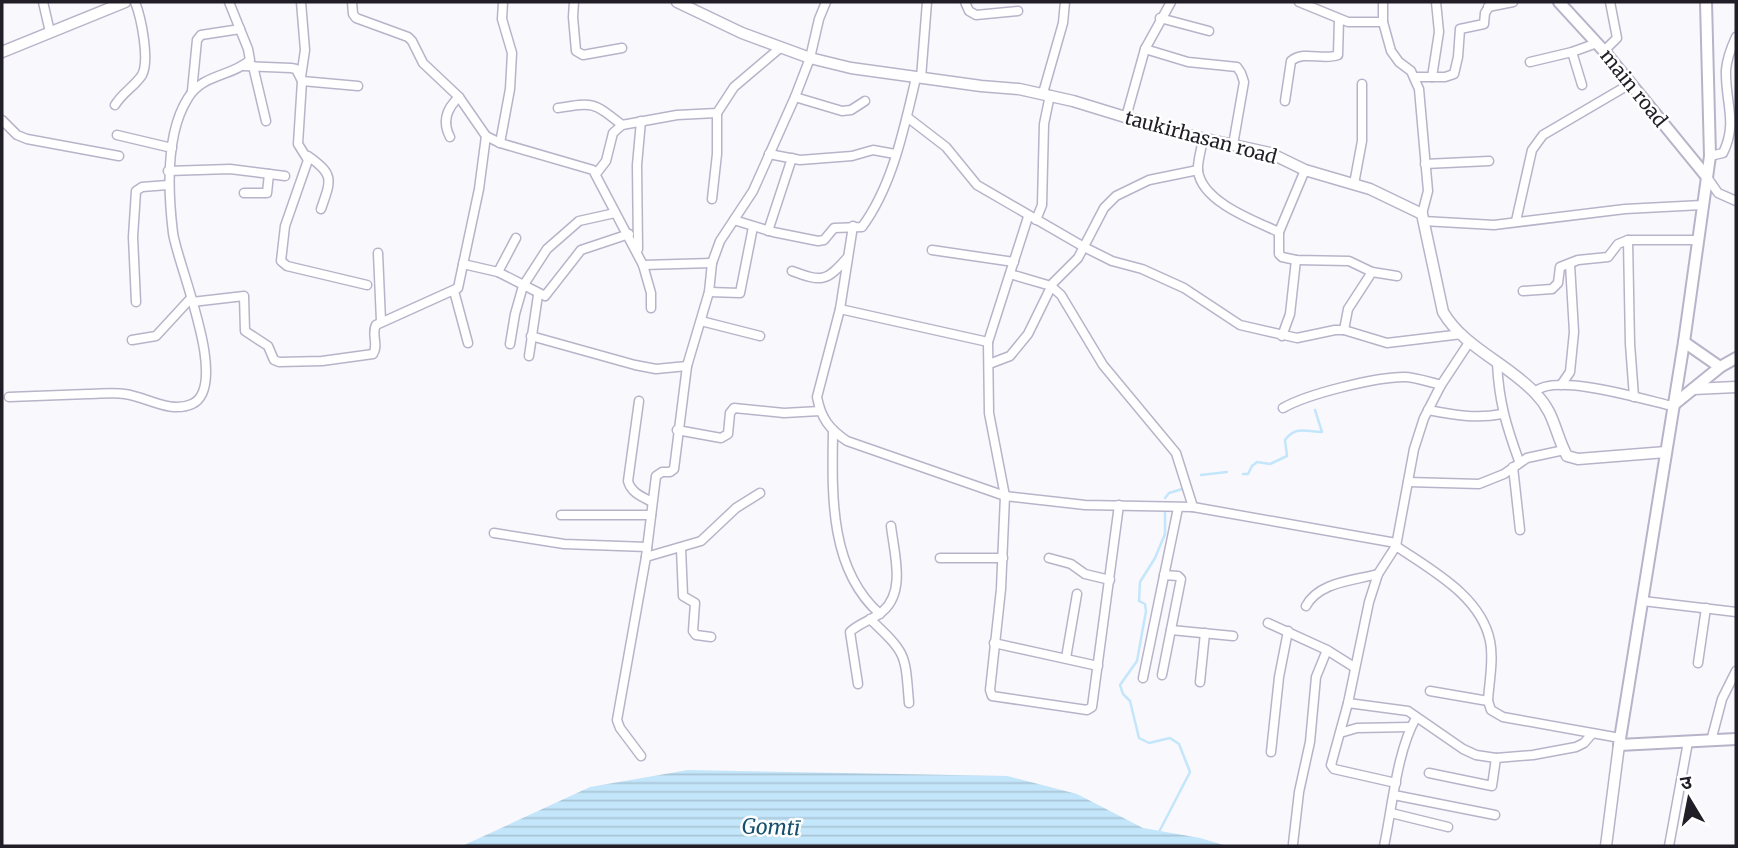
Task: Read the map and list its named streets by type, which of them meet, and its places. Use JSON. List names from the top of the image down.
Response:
{
  "streets": {
    "main road": ["main road"],
    "street": ["taukirhasan road"]
  },
  "water": ["Gomtī"],
  "north": "top"
}
